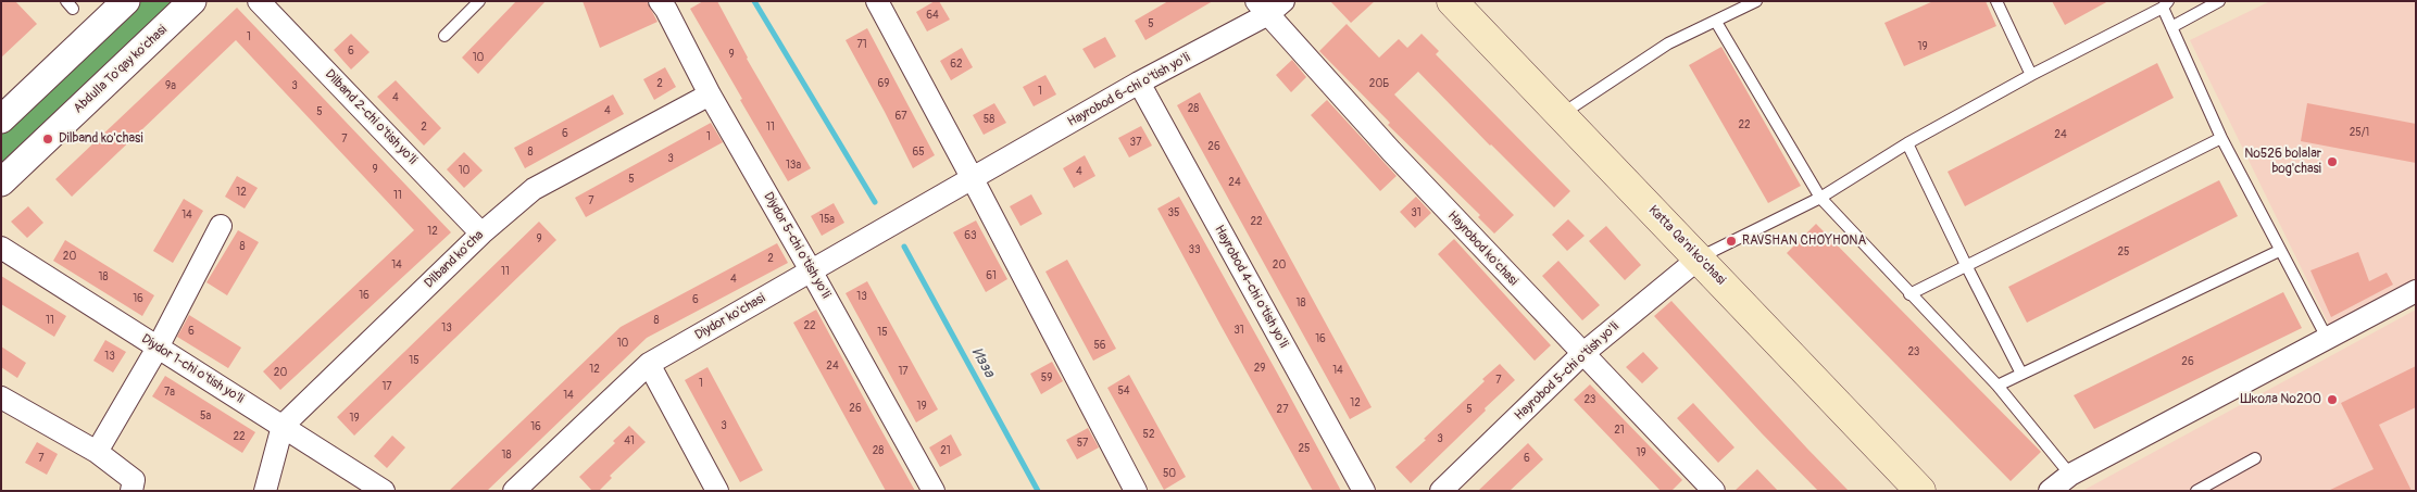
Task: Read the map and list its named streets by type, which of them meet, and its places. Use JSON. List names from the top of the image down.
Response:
{
  "streets": {
    "main road": ["Katta Qa'ni ko'chasi"],
    "street": [
      "Abdulla To'qay ko'chasi",
      "Hayrobod 6-chi o'tish yo'li",
      "Dilband 2-chi o'tish yo'li",
      "Diydor 5-chi o'tish yo'li",
      "Hayrobod ko'chasi",
      "Dilband ko'cha",
      "Hayrobod 4-chi o'tish yo'li",
      "Diydor ko'chasi",
      "Diydor 1-chi o'tish yo'li",
      "Hayrobod 5-chi o'tish yo'li"
    ]
  },
  "crossings": [
    ["Hayrobod 6-chi o'tish yo'li", "Hayrobod ko'chasi"],
    ["Hayrobod 6-chi o'tish yo'li", "Hayrobod 4-chi o'tish yo'li"],
    ["Hayrobod 6-chi o'tish yo'li", "Diydor ko'chasi"],
    ["Dilband 2-chi o'tish yo'li", "Dilband ko'cha"],
    ["Diydor 5-chi o'tish yo'li", "Dilband ko'cha"],
    ["Diydor 5-chi o'tish yo'li", "Diydor ko'chasi"],
    ["Katta Qa'ni ko'chasi", "Hayrobod 5-chi o'tish yo'li"],
    ["Hayrobod ko'chasi", "Hayrobod 5-chi o'tish yo'li"],
    ["Dilband ko'cha", "Diydor 1-chi o'tish yo'li"]
  ],
  "water": ["Изза"],
  "places": [
    "Dilband ko'chasi",
    "№526 bolalar bog'chasi",
    "RAVSHAN CHOYHONA",
    "Школа №200"
  ],
  "house_numbers": [
    "64",
    "5",
    "1",
    "71",
    "19",
    "6",
    "9",
    "10",
    "62",
    "2",
    "69",
    "20Б",
    "9a",
    "3",
    "1",
    "4",
    "28",
    "4",
    "5",
    "67",
    "58",
    "22",
    "2",
    "11",
    "25/1",
    "6",
    "24",
    "1",
    "7",
    "37",
    "26",
    "8",
    "65",
    "3",
    "13a",
    "9",
    "10",
    "4",
    "5",
    "24",
    "12",
    "11",
    "7",
    "35",
    "31",
    "14",
    "15a",
    "22",
    "12",
    "63",
    "9",
    "8",
    "33",
    "25",
    "20",
    "2",
    "14",
    "20",
    "11",
    "61",
    "18",
    "4",
    "16",
    "13",
    "16",
    "6",
    "18",
    "11",
    "8",
    "22",
    "13",
    "31",
    "6",
    "15",
    "16",
    "10",
    "56",
    "23",
    "13",
    "15",
    "26",
    "24",
    "29",
    "12",
    "14",
    "17",
    "20",
    "59",
    "7",
    "1",
    "17",
    "54",
    "7a",
    "14",
    "23",
    "12",
    "19",
    "26",
    "27",
    "5",
    "5a",
    "19",
    "3",
    "16",
    "21",
    "52",
    "22",
    "3",
    "41",
    "57",
    "25",
    "28",
    "21",
    "19",
    "18",
    "7",
    "6",
    "50"
  ]
}
